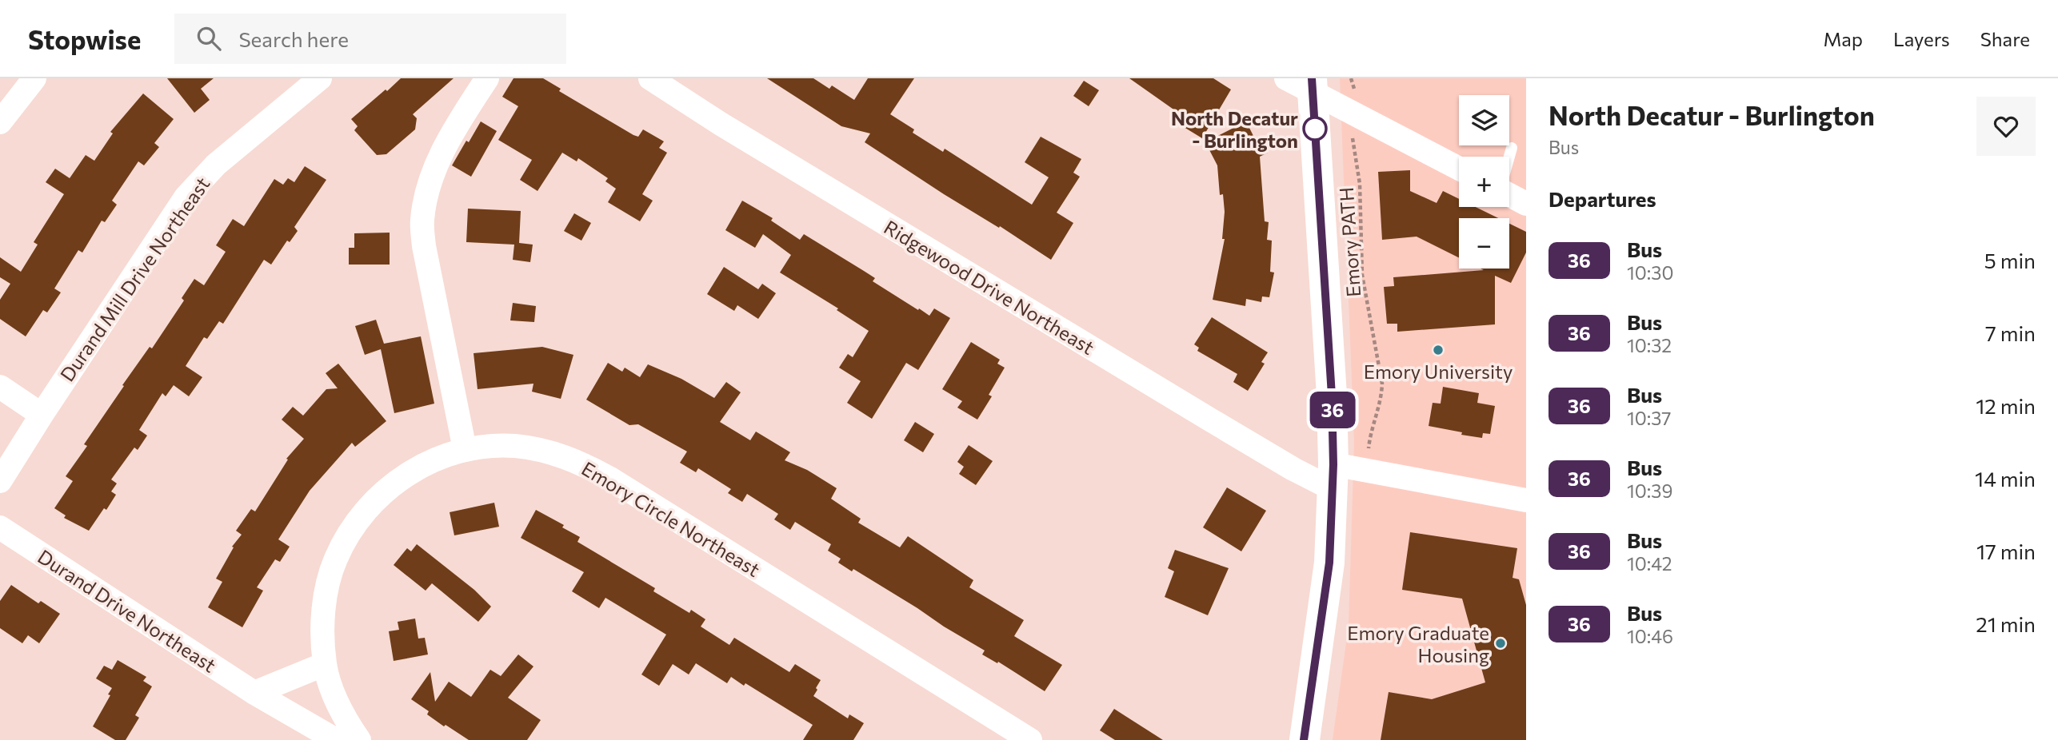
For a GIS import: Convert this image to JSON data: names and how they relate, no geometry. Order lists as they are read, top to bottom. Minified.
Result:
{"streets":{"street":["Durand Mill Drive Northeast","Ridgewood Drive Northeast","Emory Circle Northeast","Durand Drive Northeast"],"path":["Emory PATH"]},"places":["North Decatur - Burlington","Emory University","Emory Graduate Housing"],"lines":["bus line 36"],"page":{"header":"Stopwise","search":"Search here","nav":["Map","Layers","Share"],"on_map":"36","heading":[["North Decatur - Burlington","Bus"],"Departures"],"map_buttons":["+","−"],"list":[{"mark":"36","name":"Bus","note":"10:30","value":"5 min"},{"mark":"36","name":"Bus","note":"10:32","value":"7 min"},{"mark":"36","name":"Bus","note":"10:37","value":"12 min"},{"mark":"36","name":"Bus","note":"10:39","value":"14 min"},{"mark":"36","name":"Bus","note":"10:42","value":"17 min"},{"mark":"36","name":"Bus","note":"10:46","value":"21 min"}]}}
